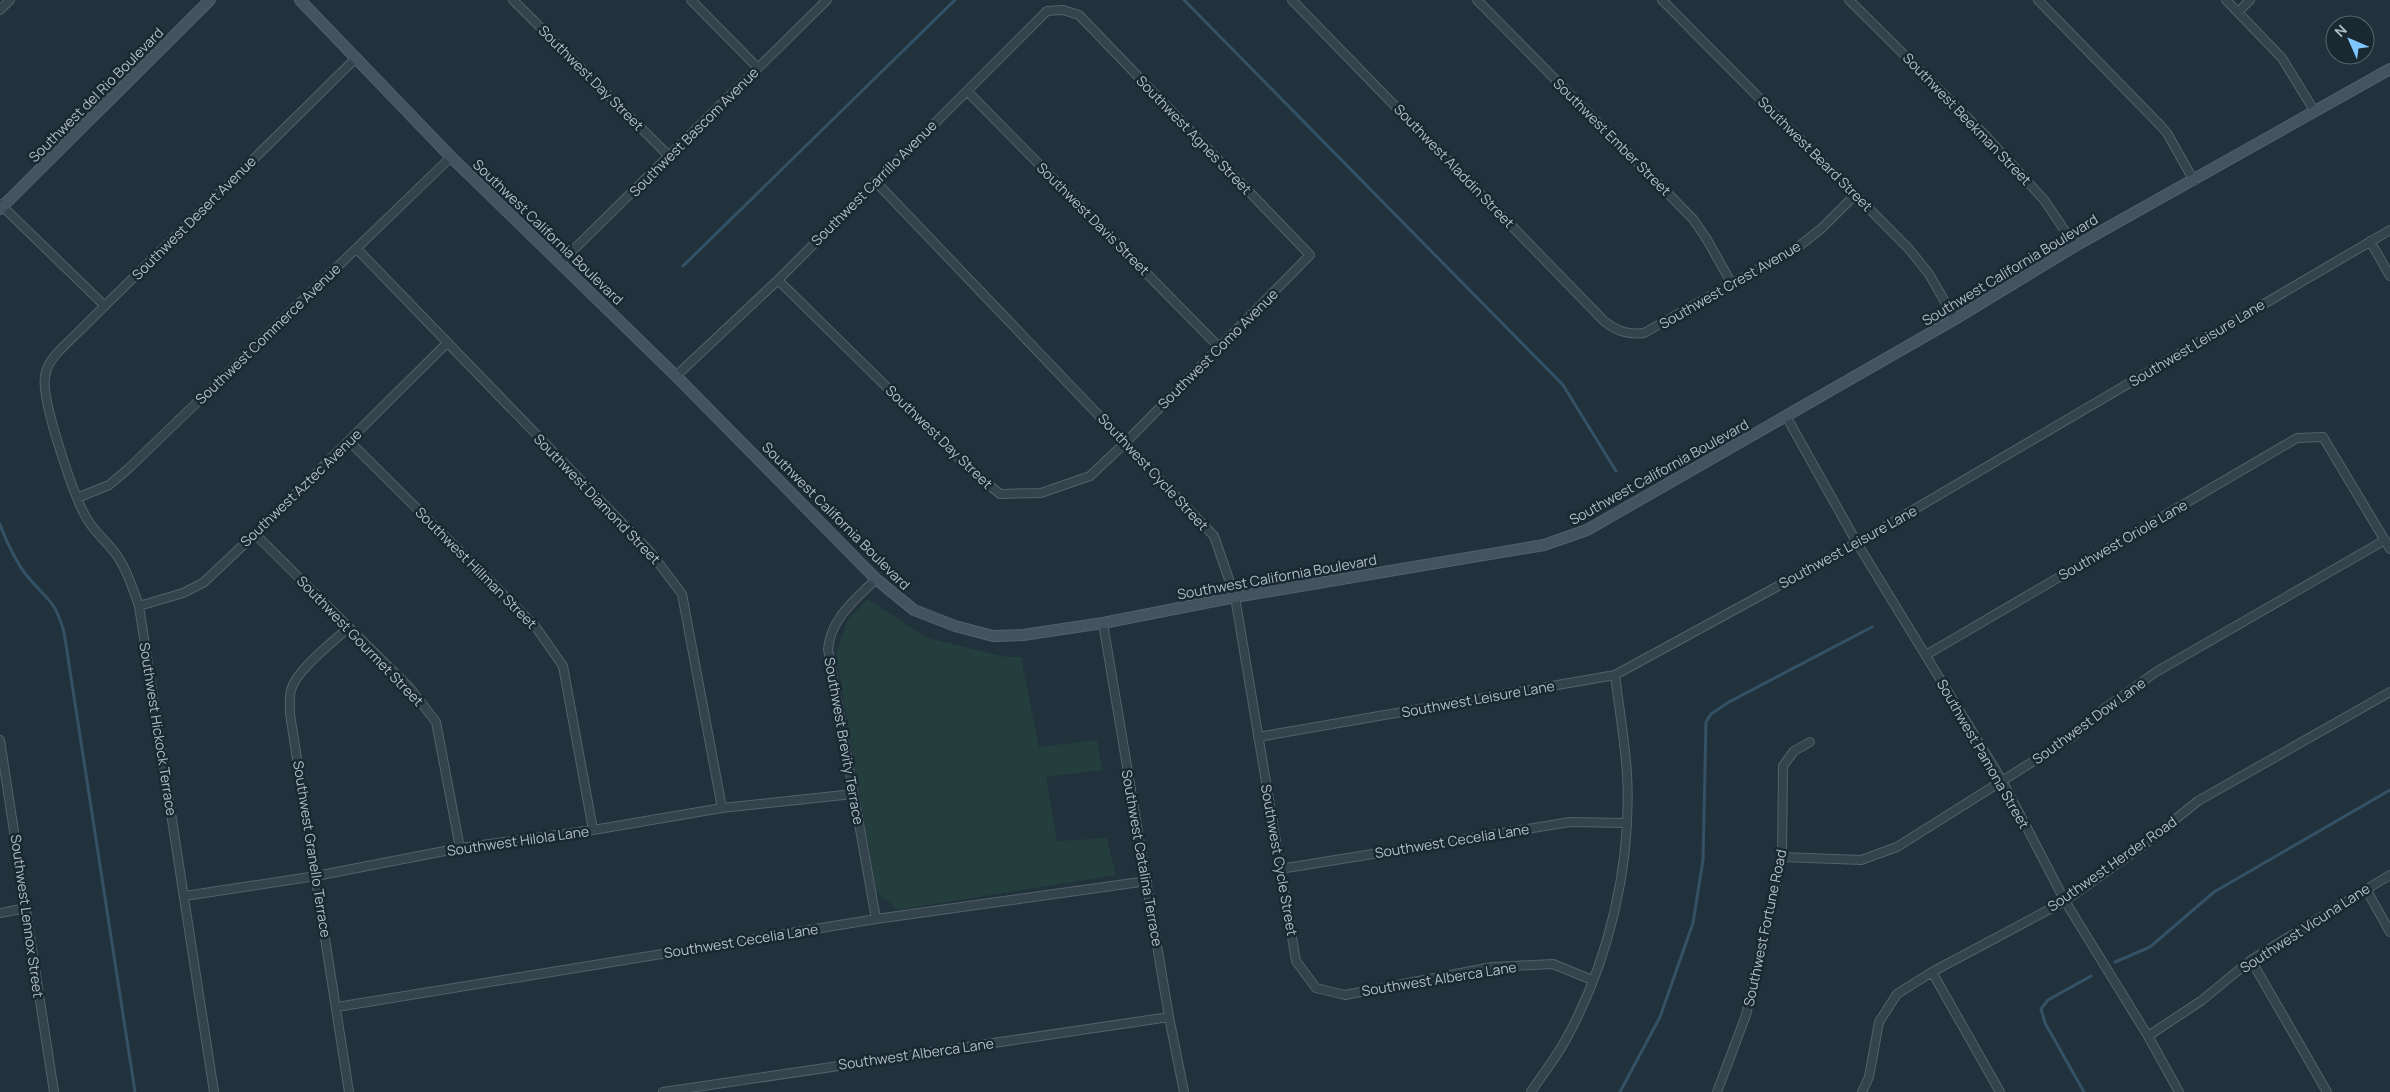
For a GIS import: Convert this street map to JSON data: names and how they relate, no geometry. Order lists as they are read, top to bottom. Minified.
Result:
{"streets":{"street":["Southwest Day Street","Southwest del Rio Boulevard","Southwest Beekman Street","Southwest Bascom Avenue","Southwest Agnes Street","Southwest Ember Street","Southwest Beard Street","Southwest Aladdin Street","Southwest Carrillo Avenue","Southwest Desert Avenue","Southwest Davis Street","Southwest California Boulevard","Southwest Crest Avenue","Southwest Commerce Avenue","Southwest Leisure Lane","Southwest Como Avenue","Southwest Cycle Street","Southwest Aztec Avenue","Southwest Diamond Street","Southwest Oriole Lane","Southwest Hillman Street","Southwest Gourmet Street","Southwest Dow Lane","Southwest Hickock Terrace","Southwest Brevity Terrace","Southwest Pamona Street","Southwest Hilola Lane","Southwest Cecelia Lane","Southwest Granello Terrace","Southwest Catalina Terrace","Southwest Herder Road","Southwest Lennox Street","Southwest Fortune Road","Southwest Vicuna Lane","Southwest Alberca Lane"]},"crossings":[["Southwest Day Street","Southwest Bascom Avenue"],["Southwest Day Street","Southwest Carrillo Avenue"],["Southwest Day Street","Southwest Como Avenue"],["Southwest Day Street","Southwest Cycle Street"],["Southwest Beekman Street","Southwest California Boulevard"],["Southwest Bascom Avenue","Southwest California Boulevard"],["Southwest Agnes Street","Southwest Carrillo Avenue"],["Southwest Agnes Street","Southwest Como Avenue"],["Southwest Ember Street","Southwest Crest Avenue"],["Southwest Beard Street","Southwest California Boulevard"],["Southwest Beard Street","Southwest Crest Avenue"],["Southwest Aladdin Street","Southwest Crest Avenue"],["Southwest Carrillo Avenue","Southwest Davis Street"],["Southwest Carrillo Avenue","Southwest California Boulevard"],["Southwest Carrillo Avenue","Southwest Cycle Street"],["Southwest Desert Avenue","Southwest California Boulevard"],["Southwest Desert Avenue","Southwest Hickock Terrace"],["Southwest Davis Street","Southwest Como Avenue"],["Southwest California Boulevard","Southwest Commerce Avenue"],["Southwest California Boulevard","Southwest Cycle Street"],["Southwest California Boulevard","Southwest Brevity Terrace"],["Southwest California Boulevard","Southwest Pamona Street"],["Southwest California Boulevard","Southwest Catalina Terrace"],["Southwest Commerce Avenue","Southwest Diamond Street"],["Southwest Commerce Avenue","Southwest Hickock Terrace"],["Southwest Leisure Lane","Southwest Cycle Street"],["Southwest Leisure Lane","Southwest Pamona Street"],["Southwest Como Avenue","Southwest Cycle Street"],["Southwest Cycle Street","Southwest Cecelia Lane"],["Southwest Cycle Street","Southwest Alberca Lane"],["Southwest Aztec Avenue","Southwest Diamond Street"],["Southwest Aztec Avenue","Southwest Hillman Street"],["Southwest Aztec Avenue","Southwest Gourmet Street"],["Southwest Aztec Avenue","Southwest Hickock Terrace"],["Southwest Diamond Street","Southwest Hilola Lane"],["Southwest Oriole Lane","Southwest Dow Lane"],["Southwest Oriole Lane","Southwest Pamona Street"],["Southwest Hillman Street","Southwest Hilola Lane"],["Southwest Gourmet Street","Southwest Hilola Lane"],["Southwest Gourmet Street","Southwest Granello Terrace"],["Southwest Dow Lane","Southwest Pamona Street"],["Southwest Dow Lane","Southwest Fortune Road"],["Southwest Hickock Terrace","Southwest Hilola Lane"],["Southwest Brevity Terrace","Southwest Hilola Lane"],["Southwest Brevity Terrace","Southwest Cecelia Lane"],["Southwest Pamona Street","Southwest Herder Road"],["Southwest Pamona Street","Southwest Vicuna Lane"],["Southwest Hilola Lane","Southwest Granello Terrace"],["Southwest Cecelia Lane","Southwest Granello Terrace"],["Southwest Cecelia Lane","Southwest Catalina Terrace"],["Southwest Catalina Terrace","Southwest Alberca Lane"]],"north":"top left"}
